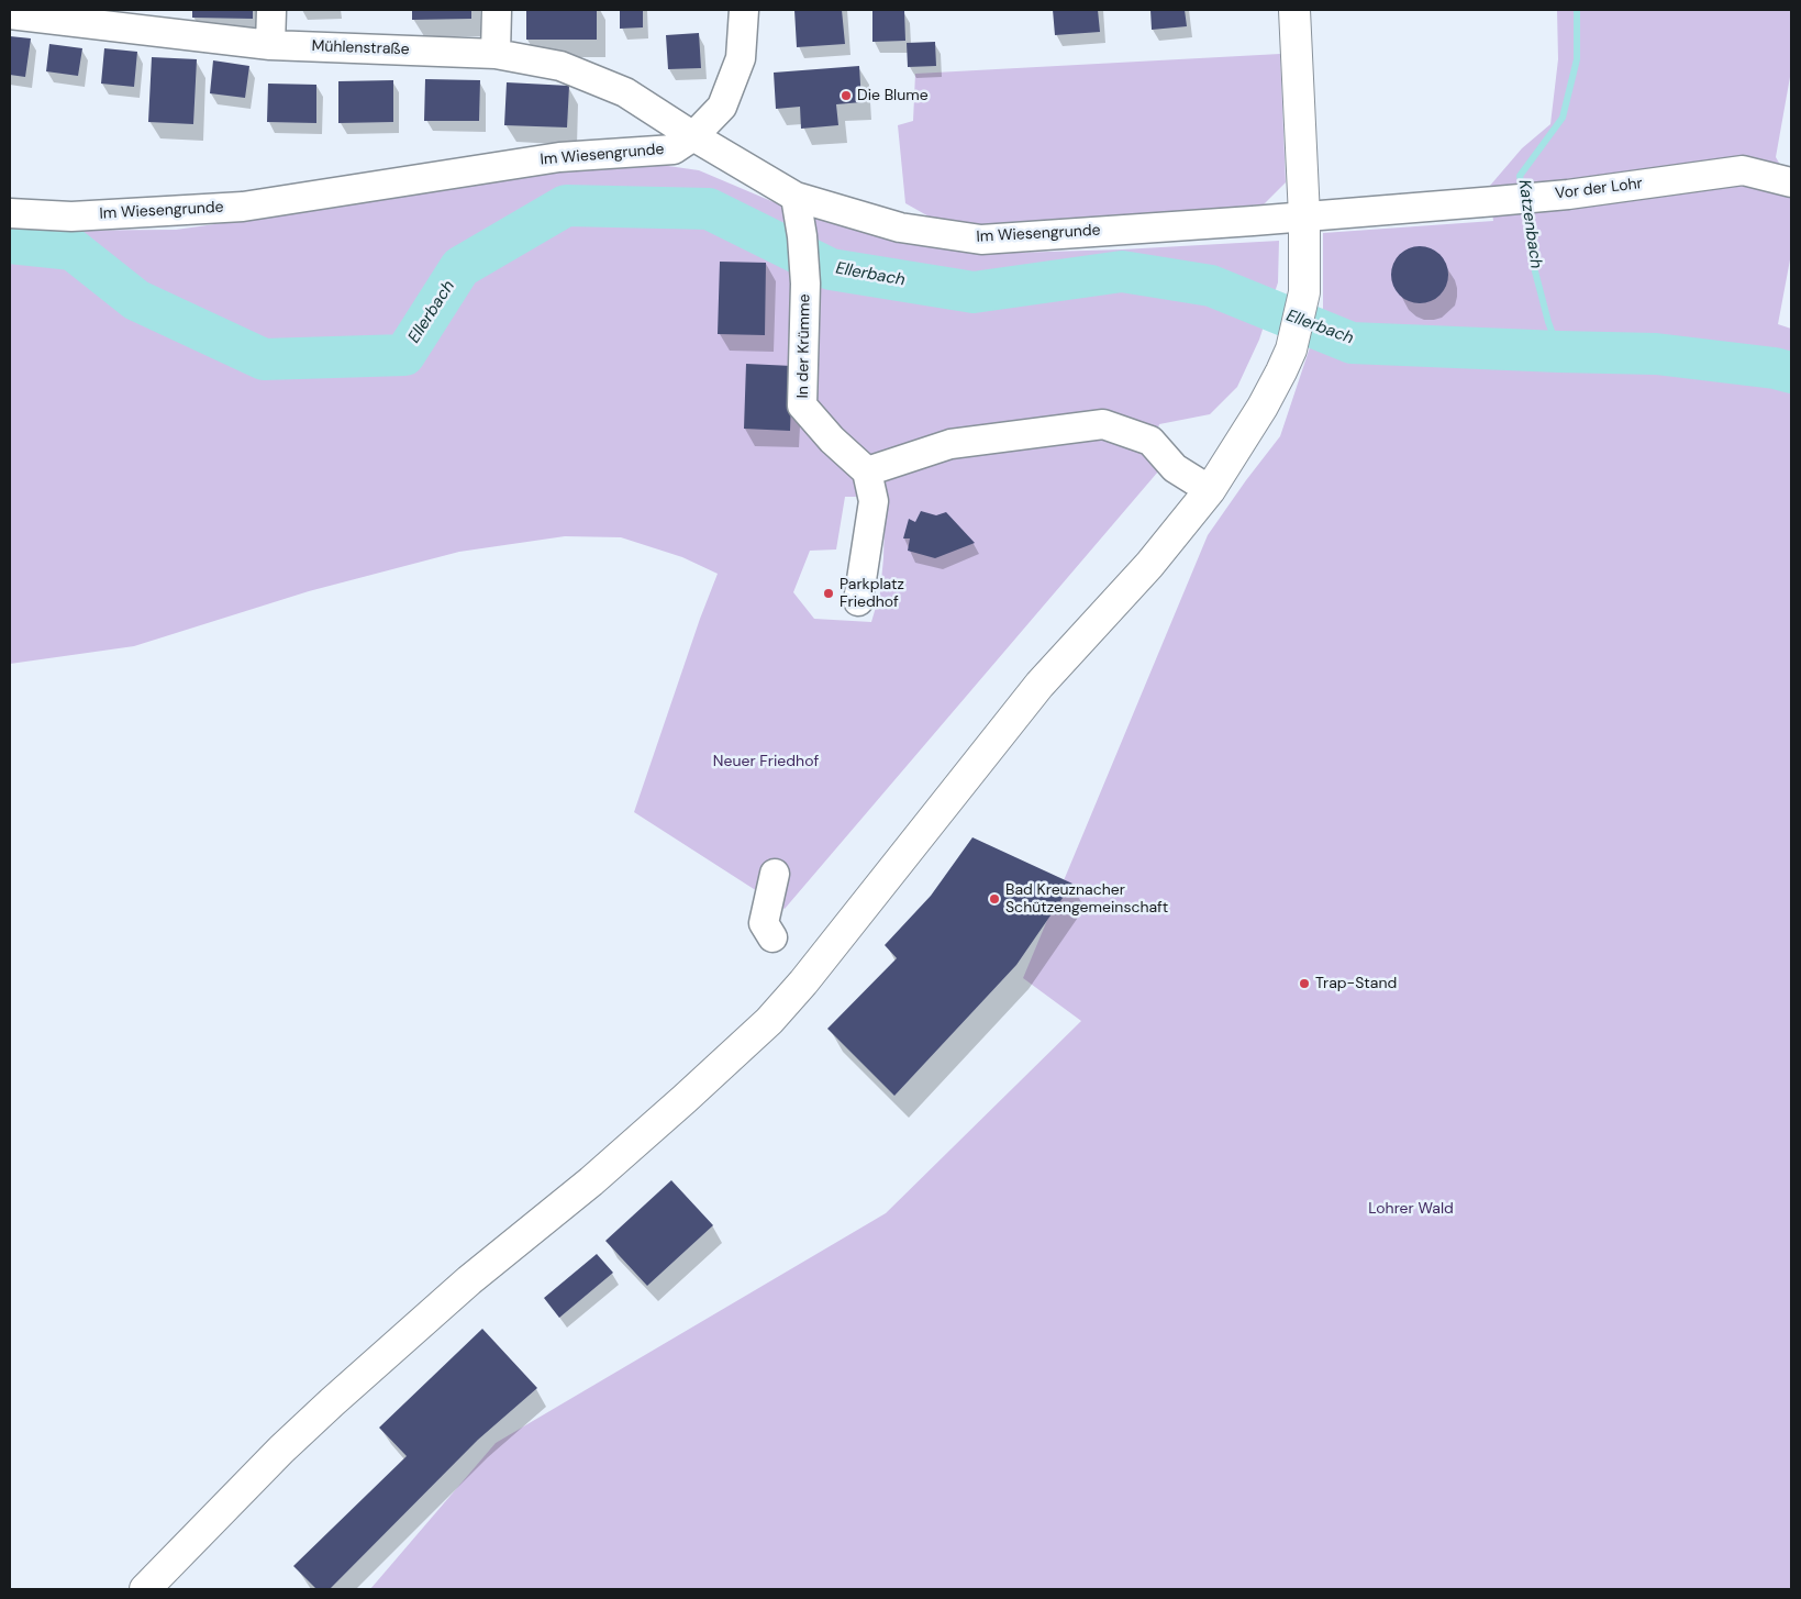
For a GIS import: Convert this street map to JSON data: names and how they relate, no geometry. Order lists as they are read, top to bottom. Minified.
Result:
{"streets":{"street":["Mühlenstraße","Im Wiesengrunde","Vor der Lohr","In der Krümme"]},"crossings":[["Mühlenstraße","Im Wiesengrunde"],["Im Wiesengrunde","Vor der Lohr"],["Im Wiesengrunde","In der Krümme"]],"water":["Katzenbach","Ellerbach"],"parks":["Neuer Friedhof","Lohrer Wald"],"places":["Die Blume","Parkplatz Friedhof","Bad Kreuznacher Schützengemeinschaft","Trap-Stand"]}
